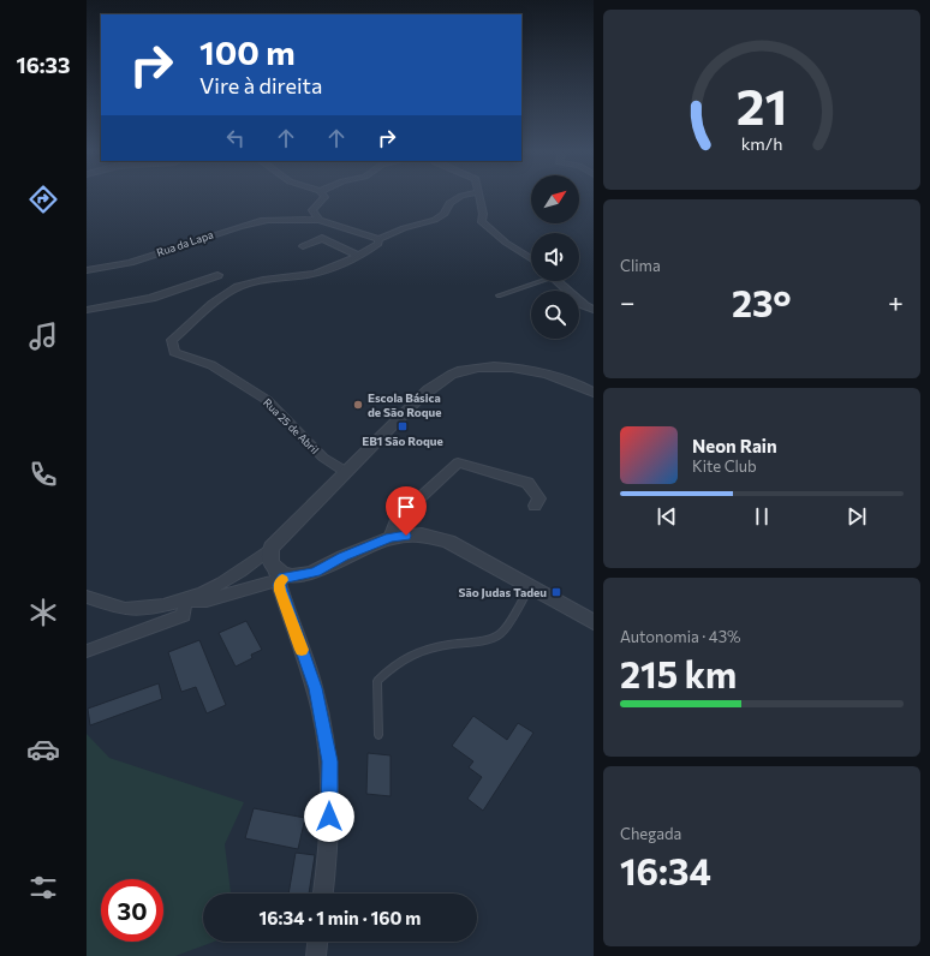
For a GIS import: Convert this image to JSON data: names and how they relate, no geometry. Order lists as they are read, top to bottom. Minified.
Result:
{"streets":{"street":["Rua da Lapa","Rua 25 de Abril"]},"places":{"other":["Escola Básica de São Roque"],"transit":["EB1 São Roque","São Judas Tadeu"]},"north":"top right","page":{"tabs":"16:33","turn":["100 m","Vire à direita"],"tile":["Clima",["Autonomia · 43%","215 km"],["Chegada","16:34"]],"heat":["−","23°","+"],"song":["Neon Rain","Kite Club"],"limit":"30","trip":"16:34 · 1 min · 160 m","gauge":["21","km/h"]}}
